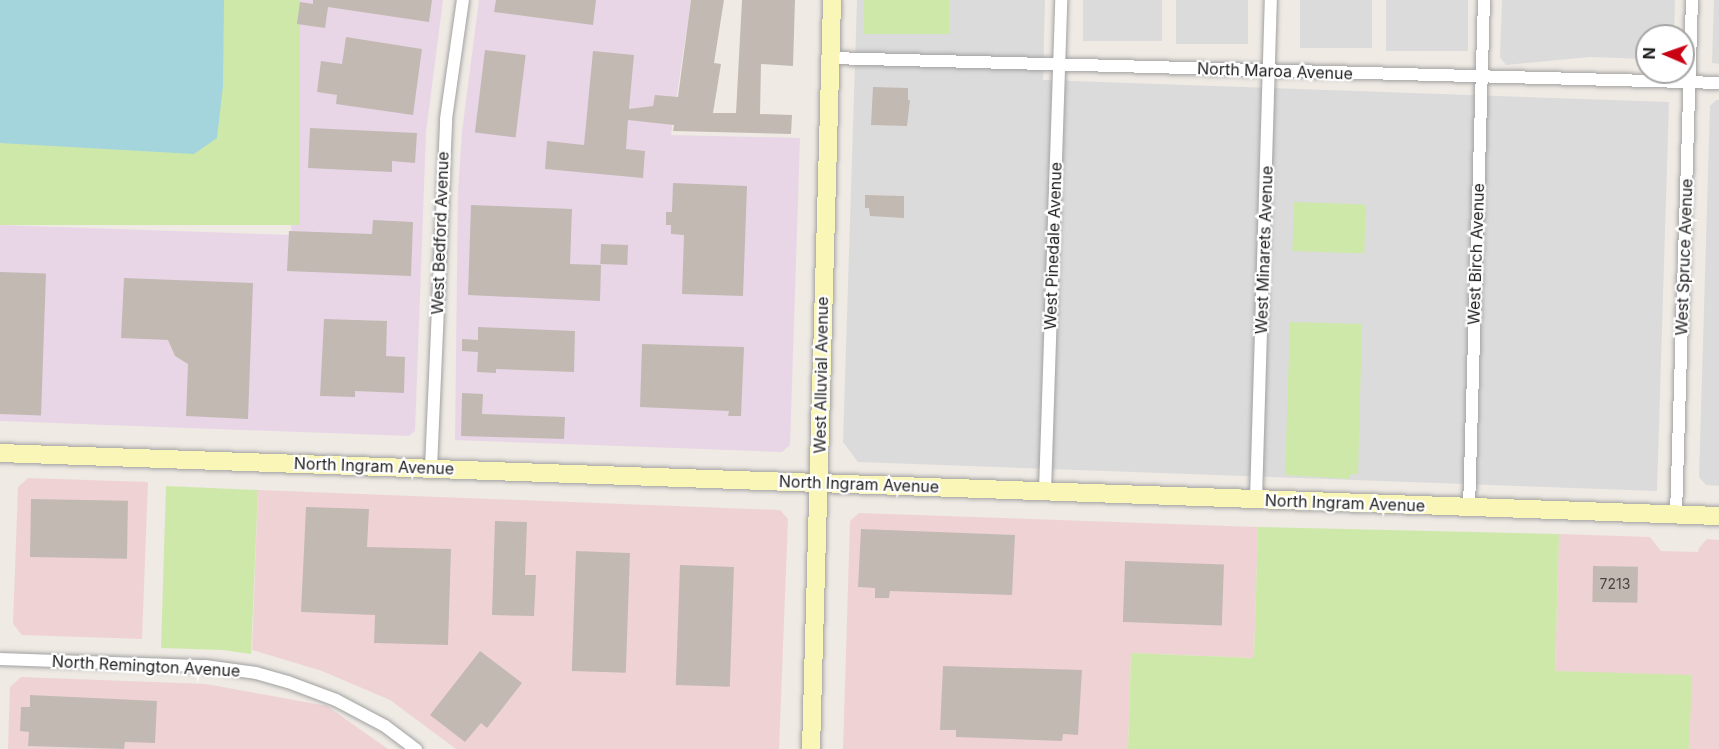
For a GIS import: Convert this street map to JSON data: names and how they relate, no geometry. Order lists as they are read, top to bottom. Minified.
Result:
{"streets":{"street":["North Maroa Avenue","West Bedford Avenue","West Pinedale Avenue","West Minarets Avenue","West Birch Avenue","West Spruce Avenue","West Alluvial Avenue","North Ingram Avenue","North Remington Avenue"]},"crossings":[["North Maroa Avenue","West Pinedale Avenue"],["North Maroa Avenue","West Minarets Avenue"],["North Maroa Avenue","West Birch Avenue"],["North Maroa Avenue","West Alluvial Avenue"],["West Bedford Avenue","North Ingram Avenue"],["West Pinedale Avenue","North Ingram Avenue"],["West Minarets Avenue","North Ingram Avenue"],["West Birch Avenue","North Ingram Avenue"],["West Spruce Avenue","North Ingram Avenue"],["West Alluvial Avenue","North Ingram Avenue"]],"house_numbers":["7213"],"north":"left"}
